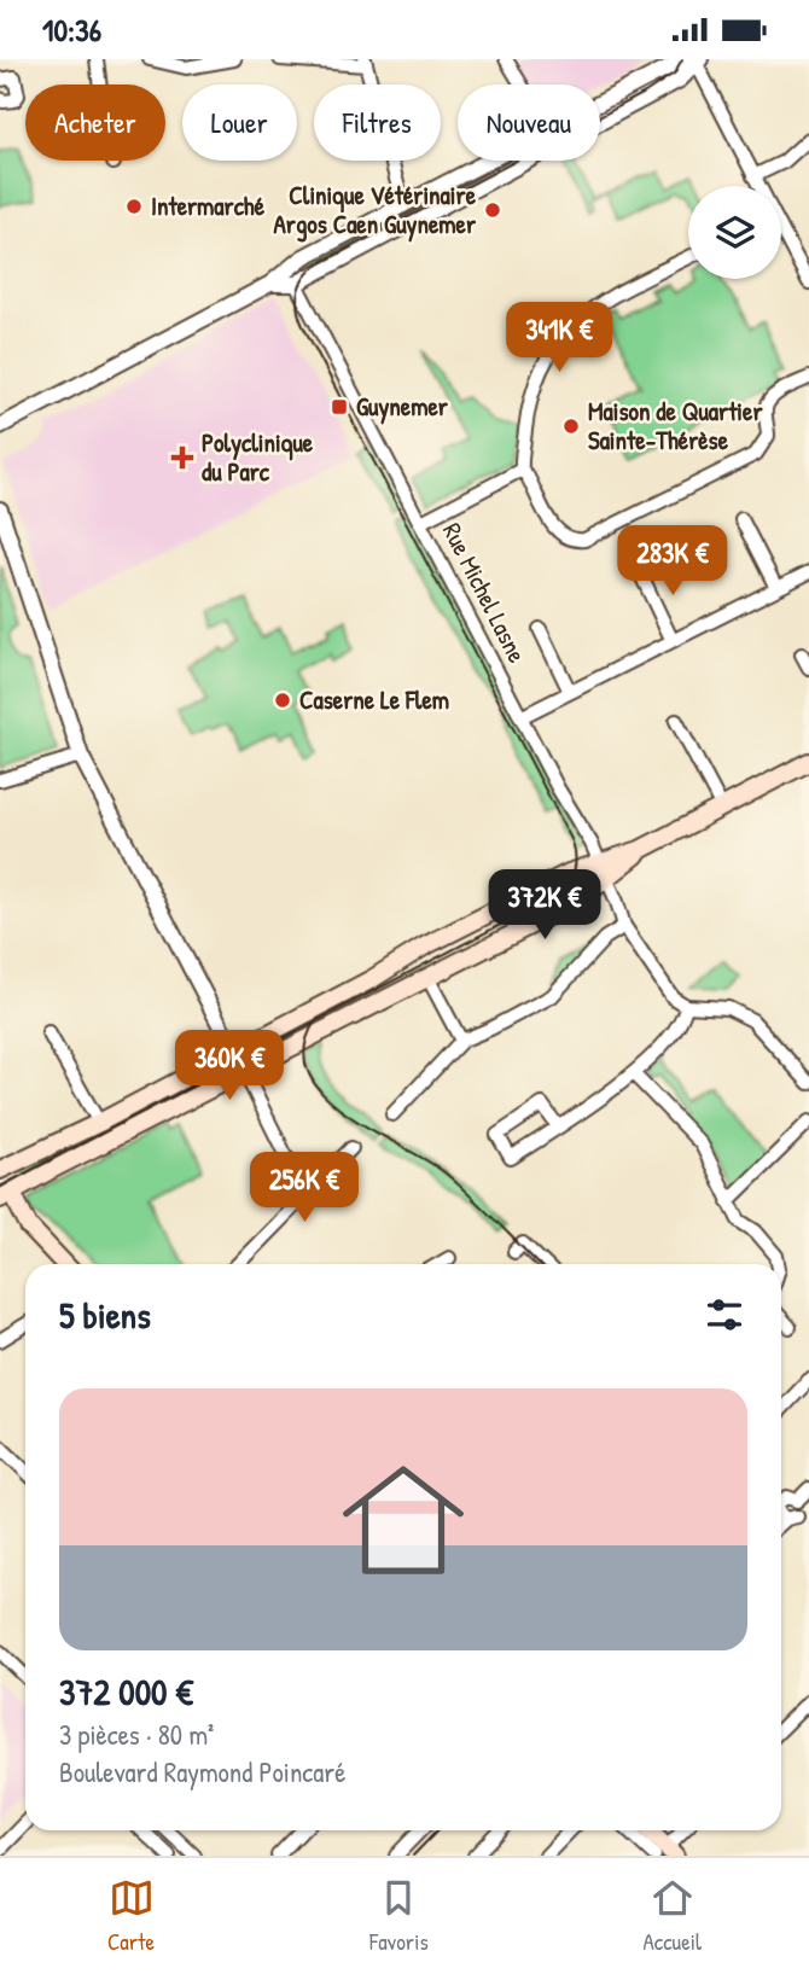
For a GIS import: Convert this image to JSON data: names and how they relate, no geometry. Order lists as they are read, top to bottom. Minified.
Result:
{"streets":{"street":["Rue Michel Lasne"]},"places":{"other":["Intermarché","Clinique Vétérinaire Argos Caen Guynemer","Maison de Quartier Sainte-Thérèse","Caserne Le Flem"],"transit":["Guynemer"],"health":["Polyclinique du Parc"]},"page":{"status":"10:36","chip":["Acheter","Louer","Filtres","Nouveau"],"price":["341K €","283K €","372K €","360K €","256K €"],"heading":"5 biens","list":[{"name":"372 000 €","note":"3 pièces · 80 m² · Boulevard Raymond Poincaré"}],"tabs":["Carte","Favoris","Accueil"]}}
